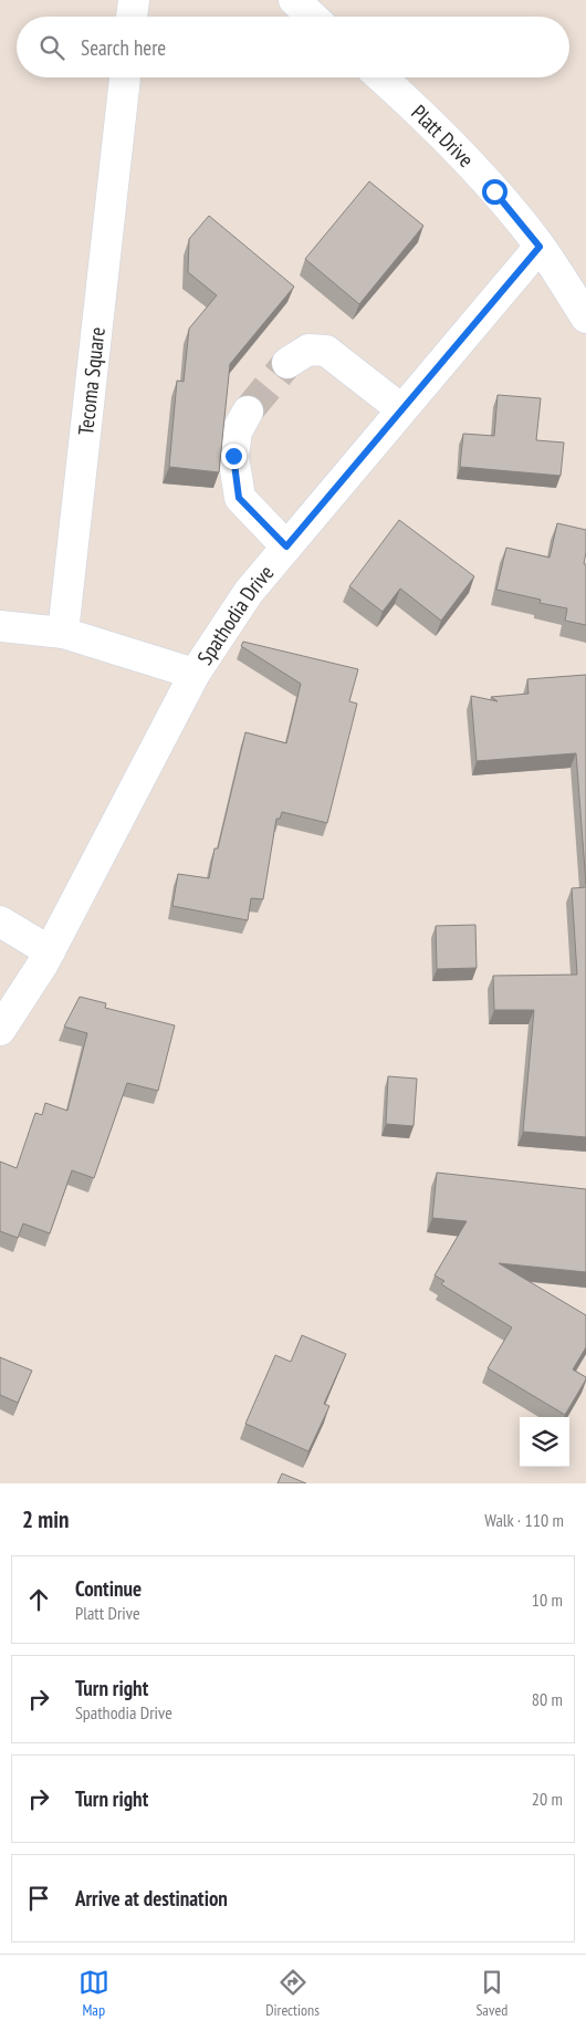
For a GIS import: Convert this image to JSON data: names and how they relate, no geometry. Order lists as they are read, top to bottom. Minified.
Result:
{"streets":{"street":["Platt Drive","Tecoma Square","Spathodia Drive"]},"crossings":[["Platt Drive","Spathodia Drive"]],"page":{"search":"Search here","heading":["2 min","Walk · 110 m"],"list":[["Continue","Platt Drive","10 m"],["Turn right","Spathodia Drive","80 m"],["Turn right","20 m"],"Arrive at destination"],"nav":["Map","Directions","Saved"]}}
